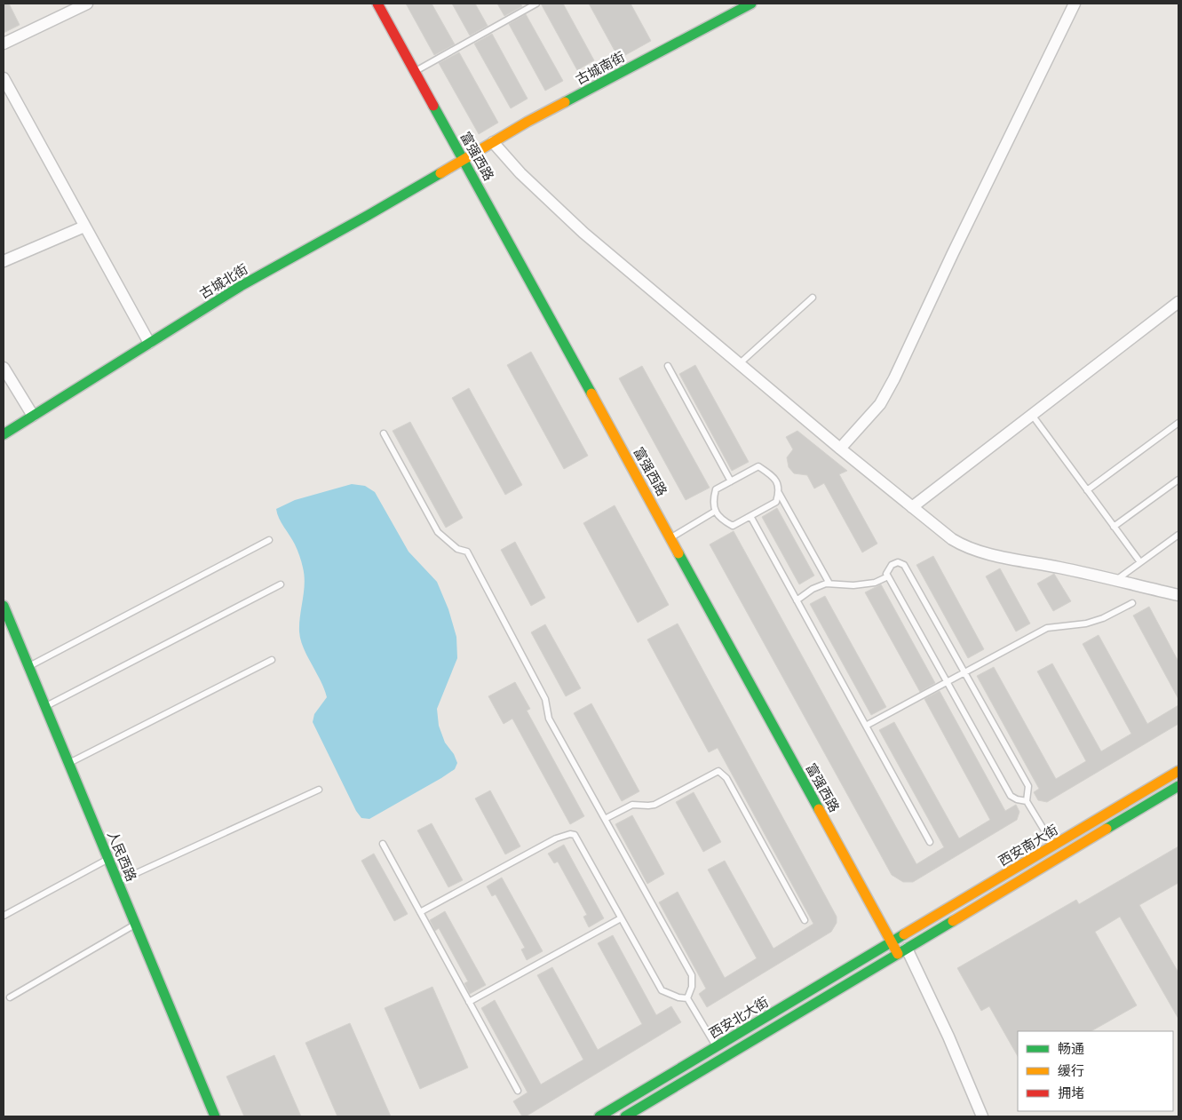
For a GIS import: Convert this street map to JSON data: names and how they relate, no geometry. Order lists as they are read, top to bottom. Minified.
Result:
{"streets":{"street":["古城南街","富强西路","古城北街","西安南大街","人民西路","西安北大街"]},"crossings":[["古城南街","富强西路"],["古城南街","古城北街"],["富强西路","古城北街"],["富强西路","西安南大街"],["富强西路","西安北大街"],["西安南大街","西安北大街"]],"legend":["畅通","缓行","拥堵"]}
